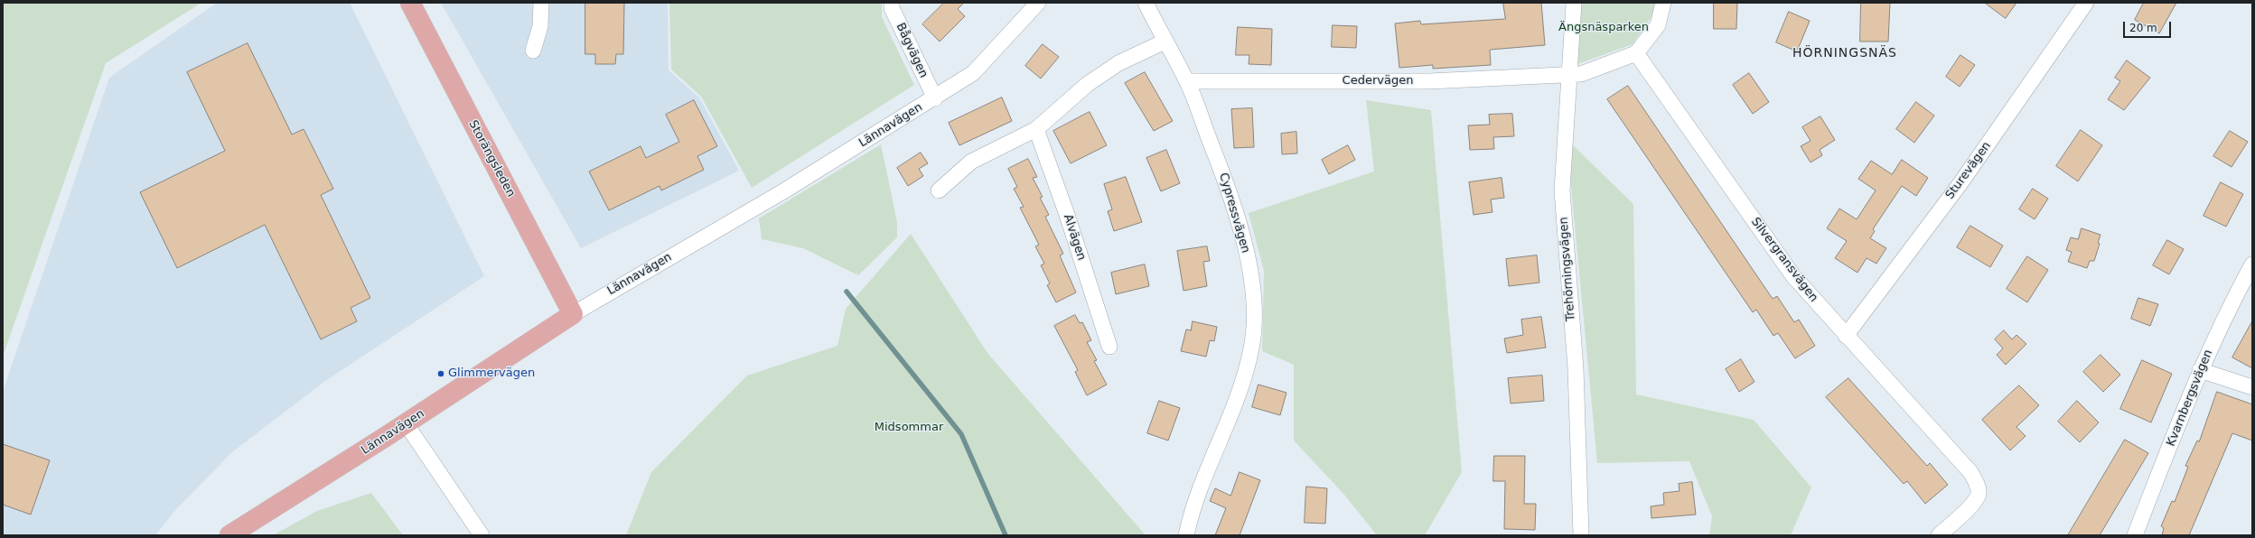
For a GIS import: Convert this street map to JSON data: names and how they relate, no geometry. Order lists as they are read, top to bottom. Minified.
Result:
{"streets":{"main road":["Lännavägen","Storängsleden"],"street":["Bågvägen","Cedervägen","Sturevägen","Cypressvägen","Alvägen","Silvergransvägen","Trehörningsvägen","Kvarnbergsvägen"]},"crossings":[["Bågvägen","Lännavägen"],["Cedervägen","Cypressvägen"],["Cedervägen","Trehörningsvägen"],["Lännavägen","Storängsleden"],["Sturevägen","Silvergransvägen"]],"districts":["HÖRNINGSNÄS"],"parks":["Ängsnäsparken","Midsommar"],"places":["Glimmervägen"],"scale_bar":"20 m"}
